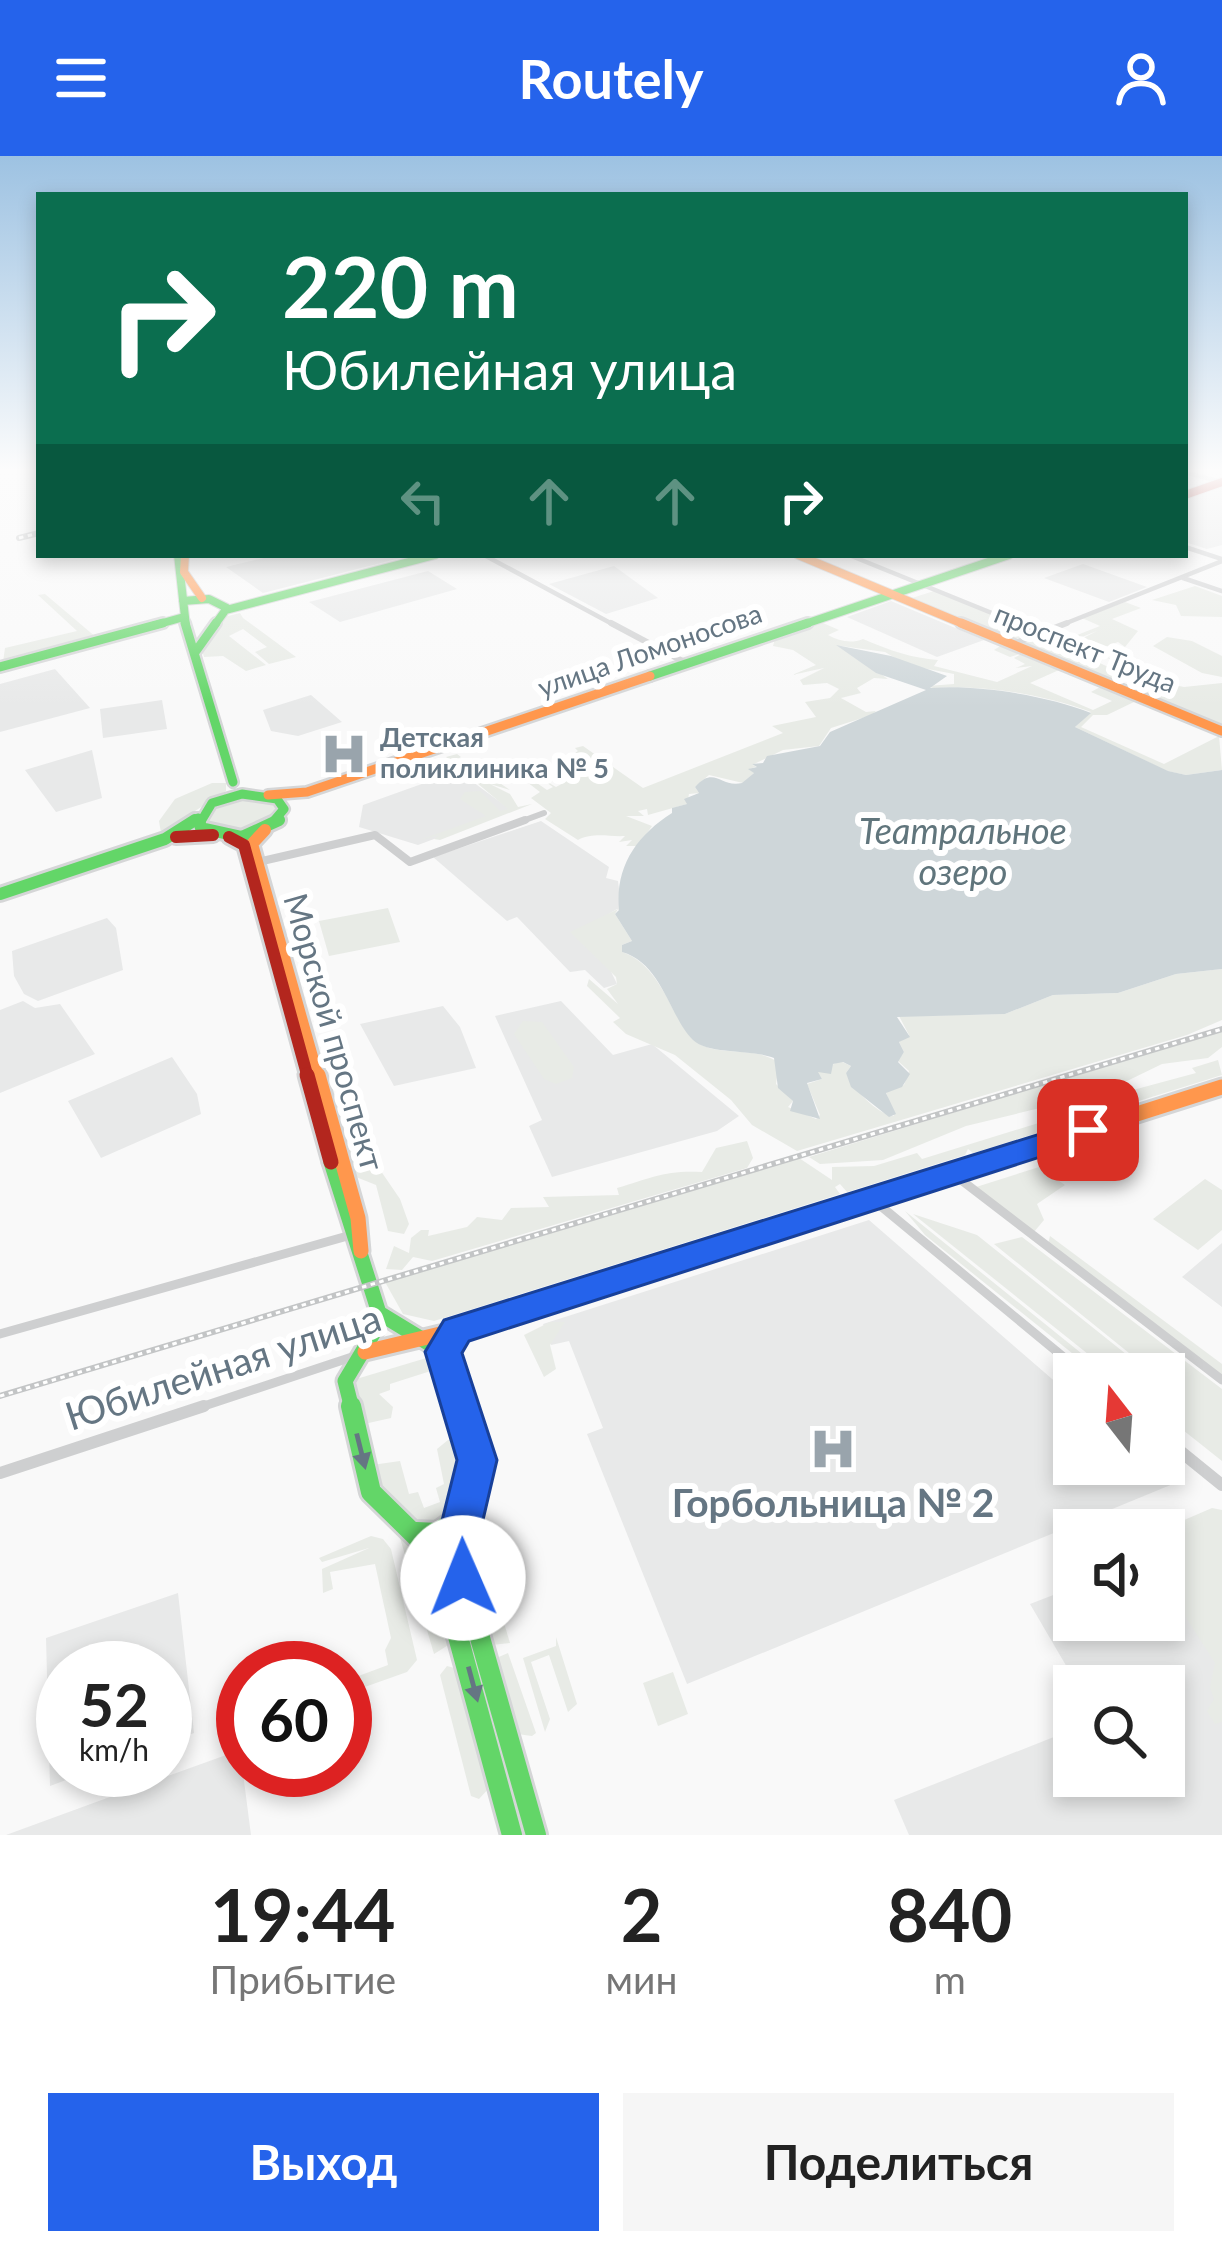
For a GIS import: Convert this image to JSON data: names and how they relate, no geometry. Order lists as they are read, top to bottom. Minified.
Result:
{"streets":{"main road":["проспект Труда","улица Ломоносова","Морской проспект","Юбилейная улица"]},"crossings":[["проспект Труда","улица Ломоносова"]],"water":["Театральное озеро"],"places":{"hospital":["Детская поликлиника № 5","Горбольница № 2"]},"north":"top","page":{"header":"Routely","turn":["220 m","Юбилейная улица"],"speed":"52 km/h","limit":"60","eta":["19:44","Прибытие","2","мин","840","m"],"buttons":["Выход","Поделиться"]}}
